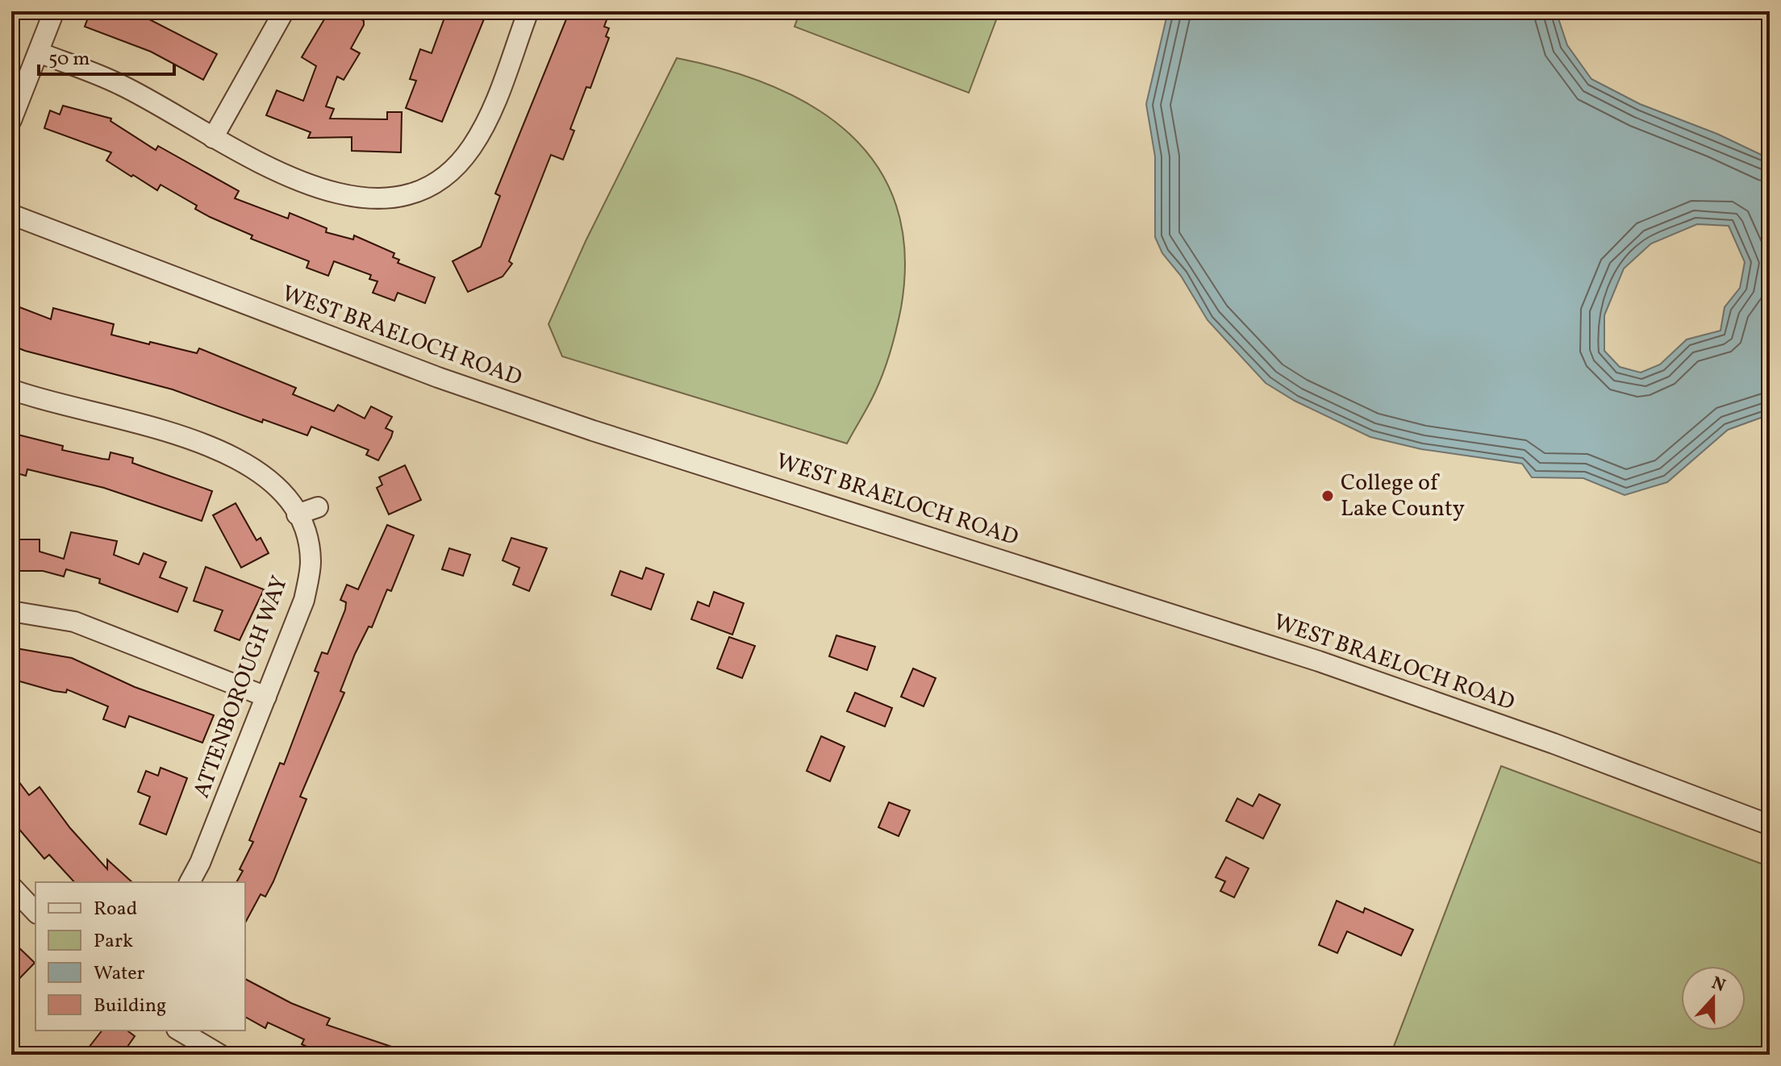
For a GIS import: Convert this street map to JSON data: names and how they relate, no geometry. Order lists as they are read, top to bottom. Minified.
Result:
{"streets":{"street":["WEST BRAELOCH ROAD","ATTENBOROUGH WAY"]},"places":["College of Lake County"],"legend":["Road","Park","Water","Building"],"scale_bar":"50 m","north":"top"}
